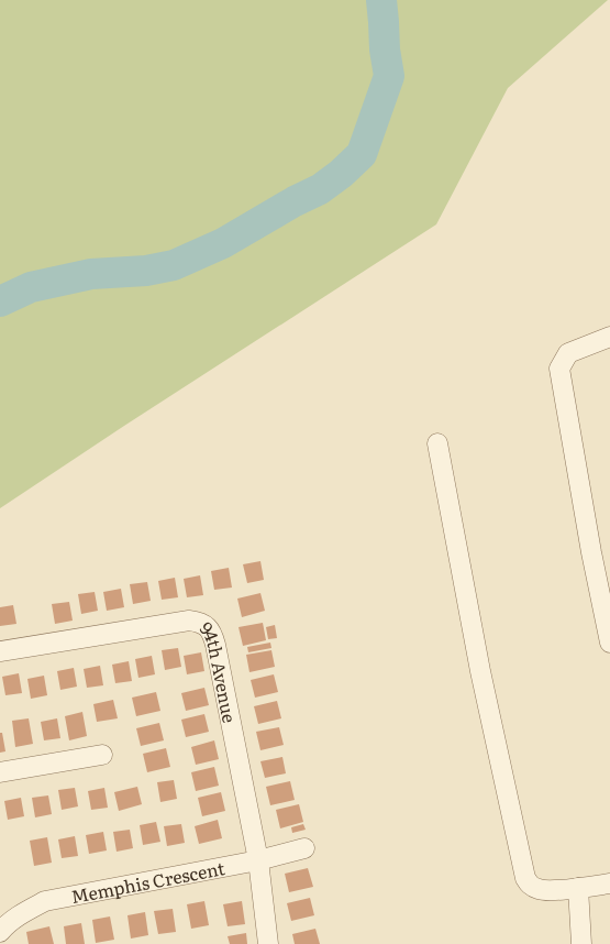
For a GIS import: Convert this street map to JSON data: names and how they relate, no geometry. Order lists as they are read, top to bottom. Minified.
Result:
{"streets":{"street":["94th Avenue","Memphis Crescent"]},"crossings":[["94th Avenue","Memphis Crescent"]]}
